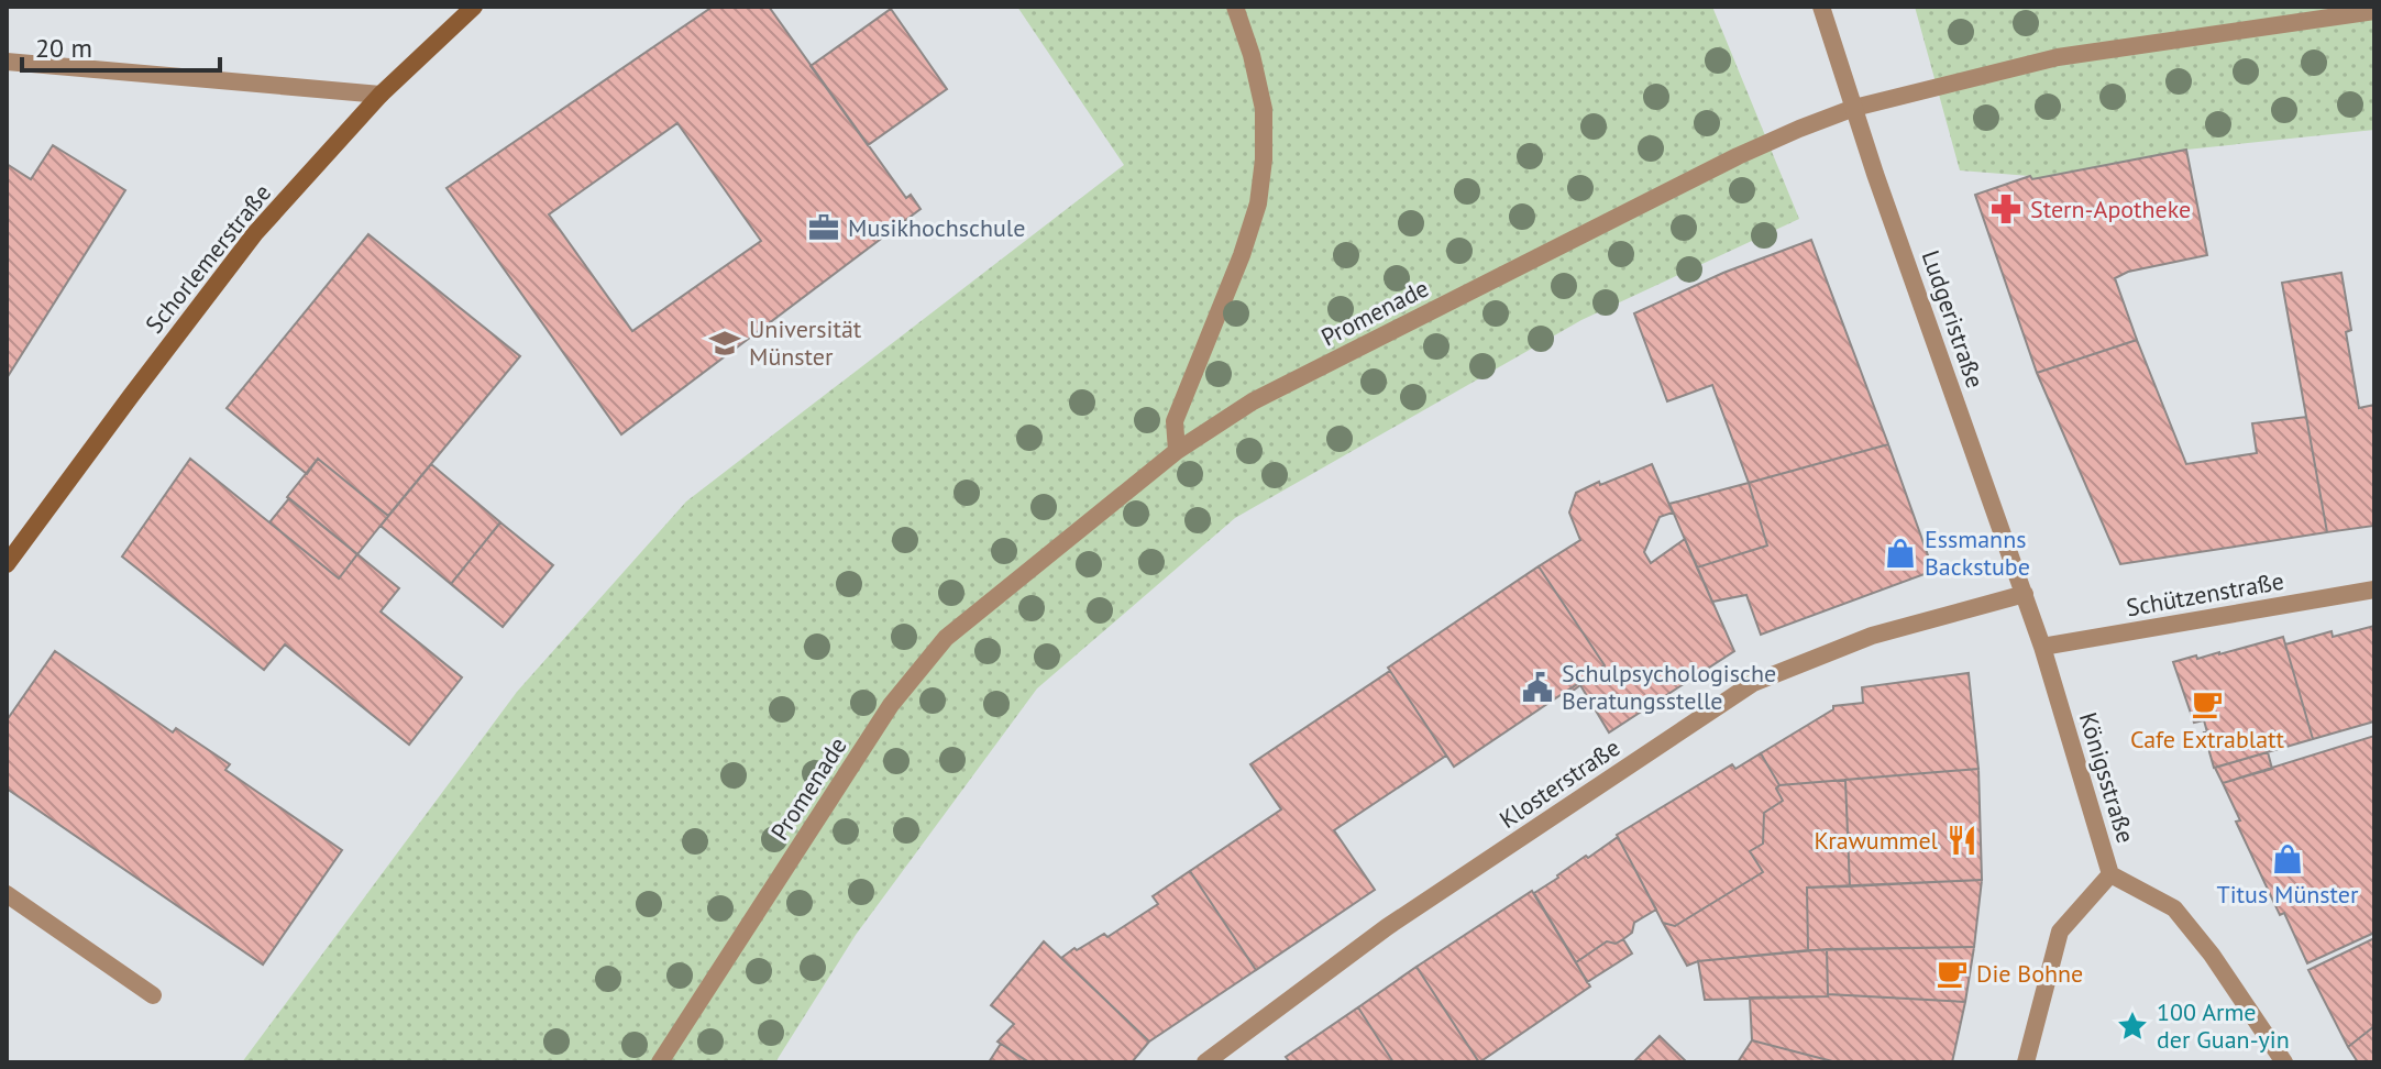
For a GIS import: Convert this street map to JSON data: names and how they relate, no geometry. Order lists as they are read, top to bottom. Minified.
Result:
{"streets":{"main road":["Schorlemerstraße"],"street":["Promenade","Ludgeristraße","Schützenstraße","Königsstraße","Klosterstraße"]},"crossings":[["Promenade","Ludgeristraße"],["Ludgeristraße","Schützenstraße"],["Ludgeristraße","Königsstraße"],["Ludgeristraße","Klosterstraße"],["Schützenstraße","Königsstraße"]],"places":{"pharmacy":["Stern-Apotheke"],"office":["Musikhochschule"],"school or university":["Universität Münster"],"shop":["Essmanns Backstube","Titus Münster"],"public building":["Schulpsychologische Beratungsstelle"],"cafe":["Cafe Extrablatt","Die Bohne"],"restaurant":["Krawummel"],"place":["100 Arme der Guan-yin"]},"scale_bar":"20 m"}
